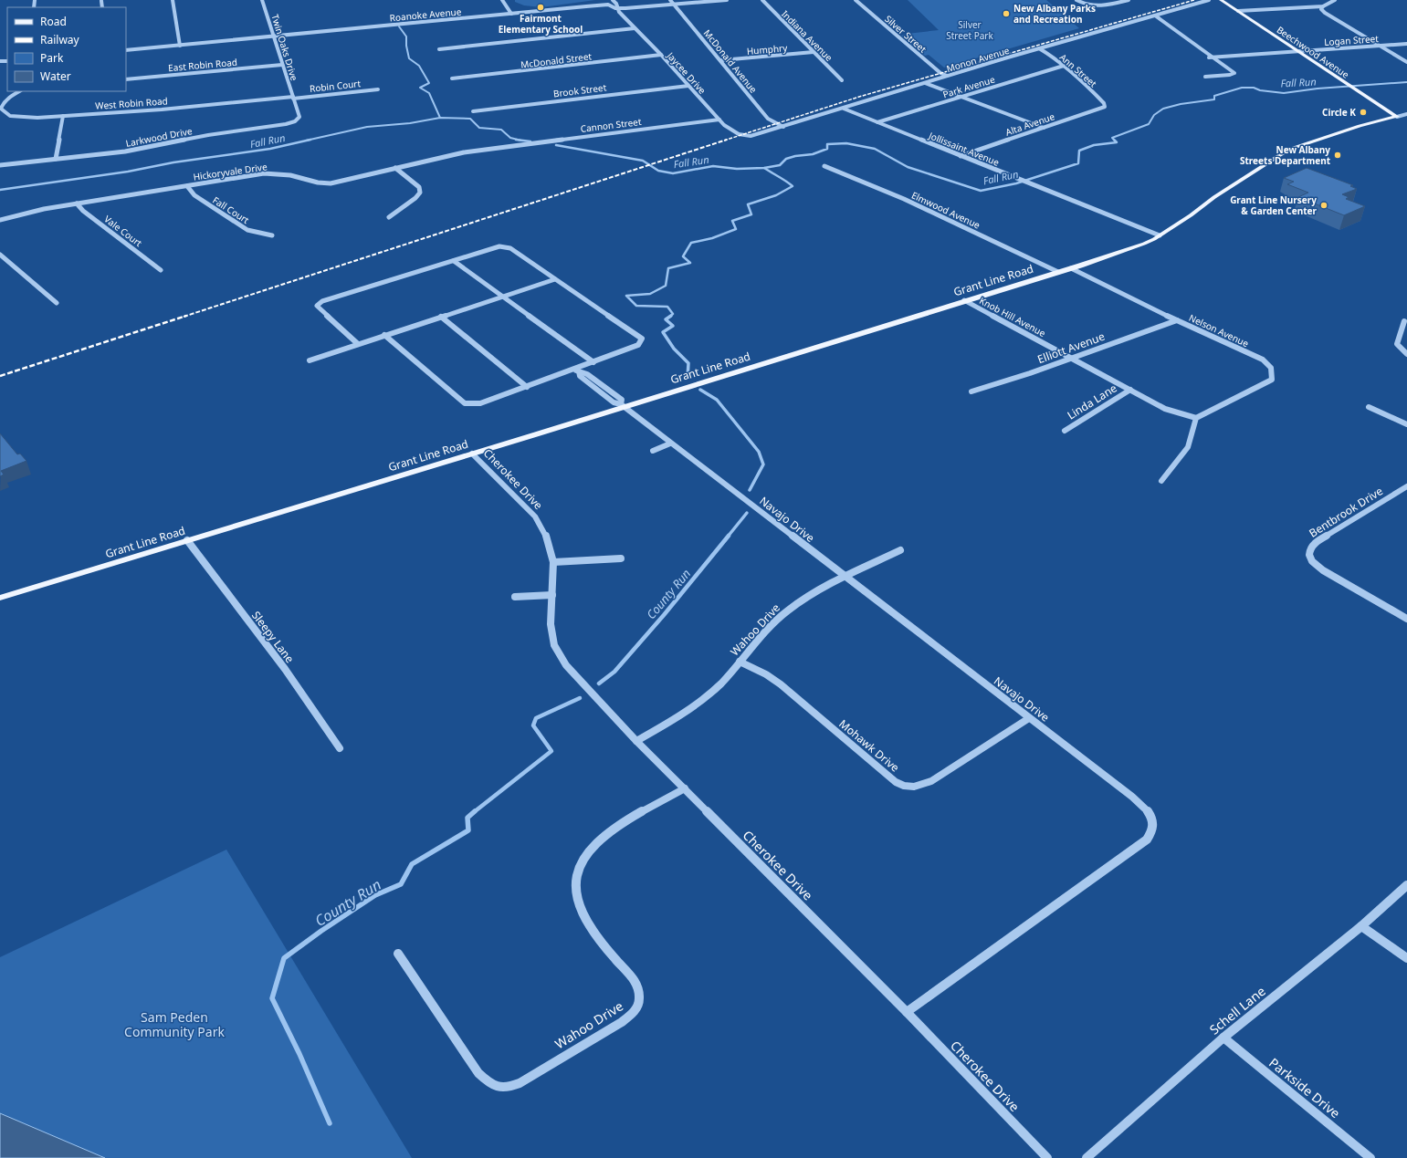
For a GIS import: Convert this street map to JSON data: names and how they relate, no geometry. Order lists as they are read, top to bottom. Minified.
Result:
{"streets":{"main road":["Beechwood Avenue","Grant Line Road"],"street":["Roanoke Avenue","Silver Street","Indiana Avenue","Logan Street","Twin Oaks Drive","Humphry","Monon Avenue","McDonald Street","McDonald Avenue","East Robin Road","Ann Street","Jaycee Drive","Robin Court","Park Avenue","Brook Street","West Robin Road","Alta Avenue","Cannon Street","Larkwood Drive","Jollissaint Avenue","Hickoryvale Drive","Fall Court","Elmwood Avenue","Vale Court","Knob Hill Avenue","Nelson Avenue","Elliott Avenue","Linda Lane","Cherokee Drive","Bentbrook Drive","Navajo Drive","Wahoo Drive","Sleepy Lane","Mohawk Drive","Schell Lane","Parkside Drive"]},"crossings":[["Roanoke Avenue","Twin Oaks Drive"],["Roanoke Avenue","McDonald Avenue"],["Roanoke Avenue","Jaycee Drive"],["Silver Street","Monon Avenue"],["Indiana Avenue","Humphry"],["Logan Street","Beechwood Avenue"],["Twin Oaks Drive","East Robin Road"],["Twin Oaks Drive","Robin Court"],["Twin Oaks Drive","West Robin Road"],["Twin Oaks Drive","Larkwood Drive"],["Humphry","McDonald Avenue"],["Beechwood Avenue","Grant Line Road"],["Monon Avenue","McDonald Avenue"],["Monon Avenue","Ann Street"],["Monon Avenue","Jaycee Drive"],["Monon Avenue","Jollissaint Avenue"],["McDonald Street","Jaycee Drive"],["Ann Street","Park Avenue"],["Ann Street","Alta Avenue"],["Jaycee Drive","Brook Street"],["Jaycee Drive","Cannon Street"],["Robin Court","West Robin Road"],["Robin Court","Larkwood Drive"],["Park Avenue","Jollissaint Avenue"],["West Robin Road","Larkwood Drive"],["Alta Avenue","Jollissaint Avenue"],["Cannon Street","Hickoryvale Drive"],["Jollissaint Avenue","Grant Line Road"],["Hickoryvale Drive","Fall Court"],["Hickoryvale Drive","Vale Court"],["Elmwood Avenue","Grant Line Road"],["Grant Line Road","Knob Hill Avenue"],["Grant Line Road","Nelson Avenue"],["Grant Line Road","Cherokee Drive"],["Grant Line Road","Navajo Drive"],["Grant Line Road","Sleepy Lane"],["Knob Hill Avenue","Elliott Avenue"],["Knob Hill Avenue","Linda Lane"],["Nelson Avenue","Elliott Avenue"],["Cherokee Drive","Navajo Drive"],["Cherokee Drive","Wahoo Drive"],["Navajo Drive","Wahoo Drive"],["Navajo Drive","Mohawk Drive"],["Wahoo Drive","Mohawk Drive"],["Schell Lane","Parkside Drive"]],"water":["Fall Run","County Run"],"parks":["Silver Street Park","Sam Peden Community Park"],"places":["Fairmont Elementary School","New Albany Parks and Recreation","Circle K","New Albany Streets Department","Grant Line Nursery & Garden Center"],"legend":["Road","Railway","Park","Water"]}
